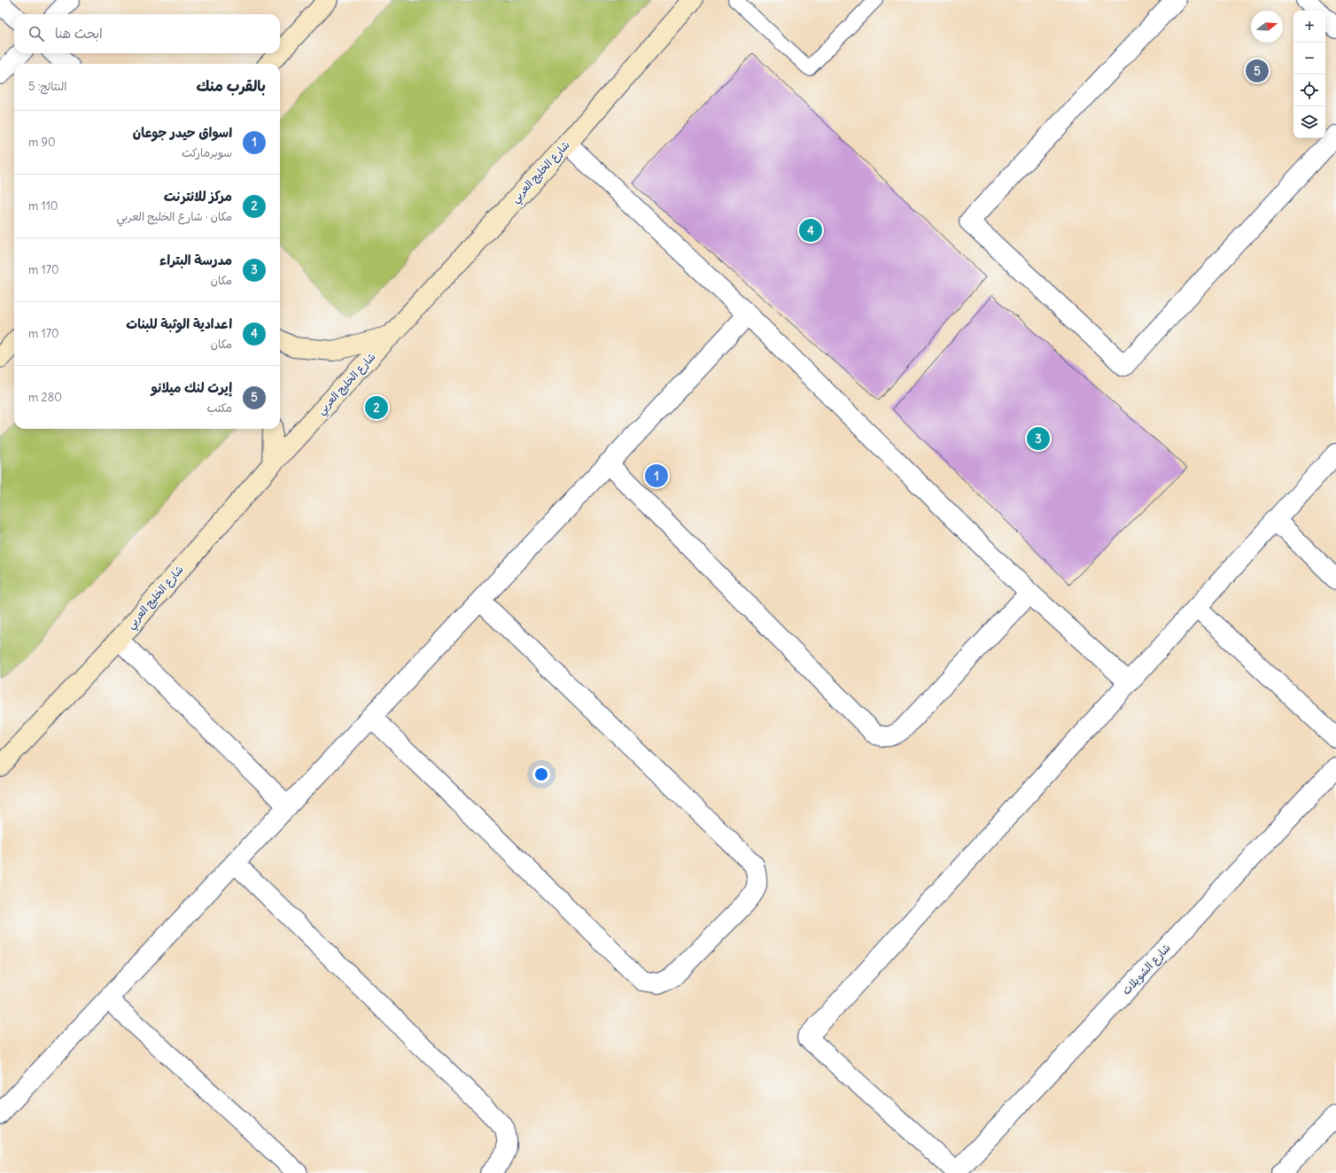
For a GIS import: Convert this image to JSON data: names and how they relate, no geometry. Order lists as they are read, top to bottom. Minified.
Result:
{"streets":{"main road":["شارع الخليج العربي"],"street":["شارع الشويلات"]},"north":"right","page":{"map_buttons":["+","−"],"search":"ابحث هنا","pins":["5","4","2","3","1"],"heading":["بالقرب منك","النتائج: 5"],"list":[{"mark":"1","name":"اسواق حيدر جوعان","note":"سوبرماركت","value":"90 m"},{"mark":"2","name":"مركز للانترنت","note":"مكان · شارع الخليج العربي","value":"110 m"},{"mark":"3","name":"مدرسة البتراء","note":"مكان","value":"170 m"},{"mark":"4","name":"اعدادية الوثبة للبنات","note":"مكان","value":"170 m"},{"mark":"5","name":"إيرث لنك ميلانو","note":"مكتب","value":"280 m"}]}}
